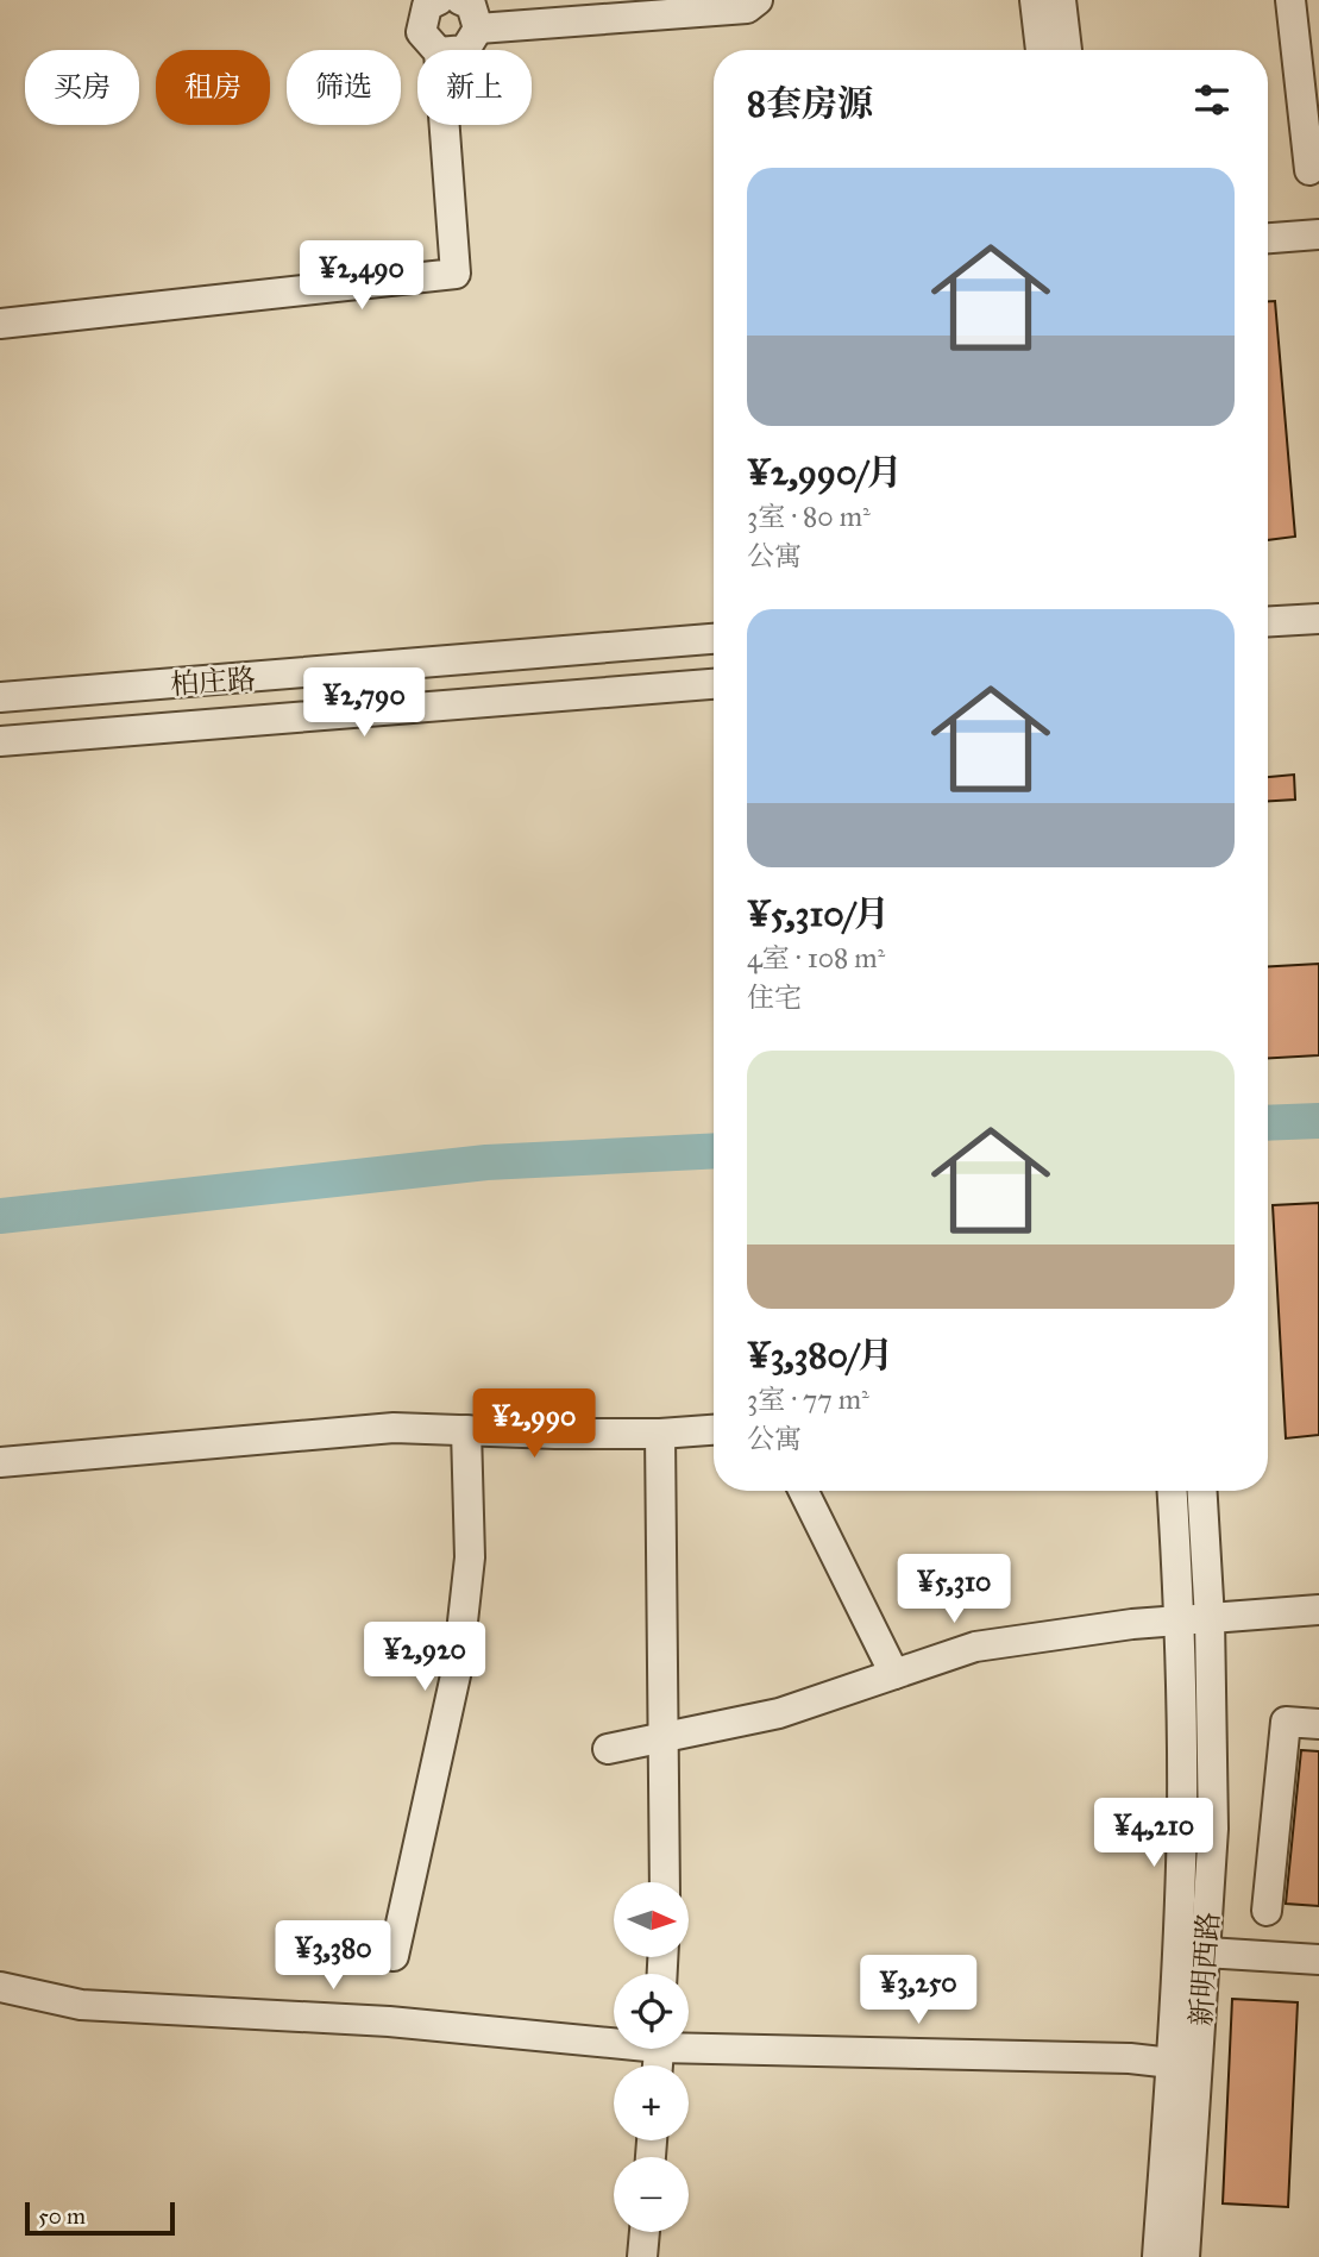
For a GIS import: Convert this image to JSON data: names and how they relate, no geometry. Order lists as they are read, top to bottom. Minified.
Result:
{"streets":{"street":["柏庄路","新明西路"]},"scale_bar":"50 m","north":"right","page":{"chip":["买房","租房","筛选","新上"],"heading":"8套房源","list":[{"name":"¥2,990/月","note":"3室 · 80 m² · 公寓"},{"name":"¥5,310/月","note":"4室 · 108 m² · 住宅"},{"name":"¥3,380/月","note":"3室 · 77 m² · 公寓"}],"price":["¥2,490","¥2,790","¥2,990","¥5,310","¥2,920","¥4,210","¥3,380","¥3,250"],"map_buttons":["+","−"],"scale":"50 m"}}
